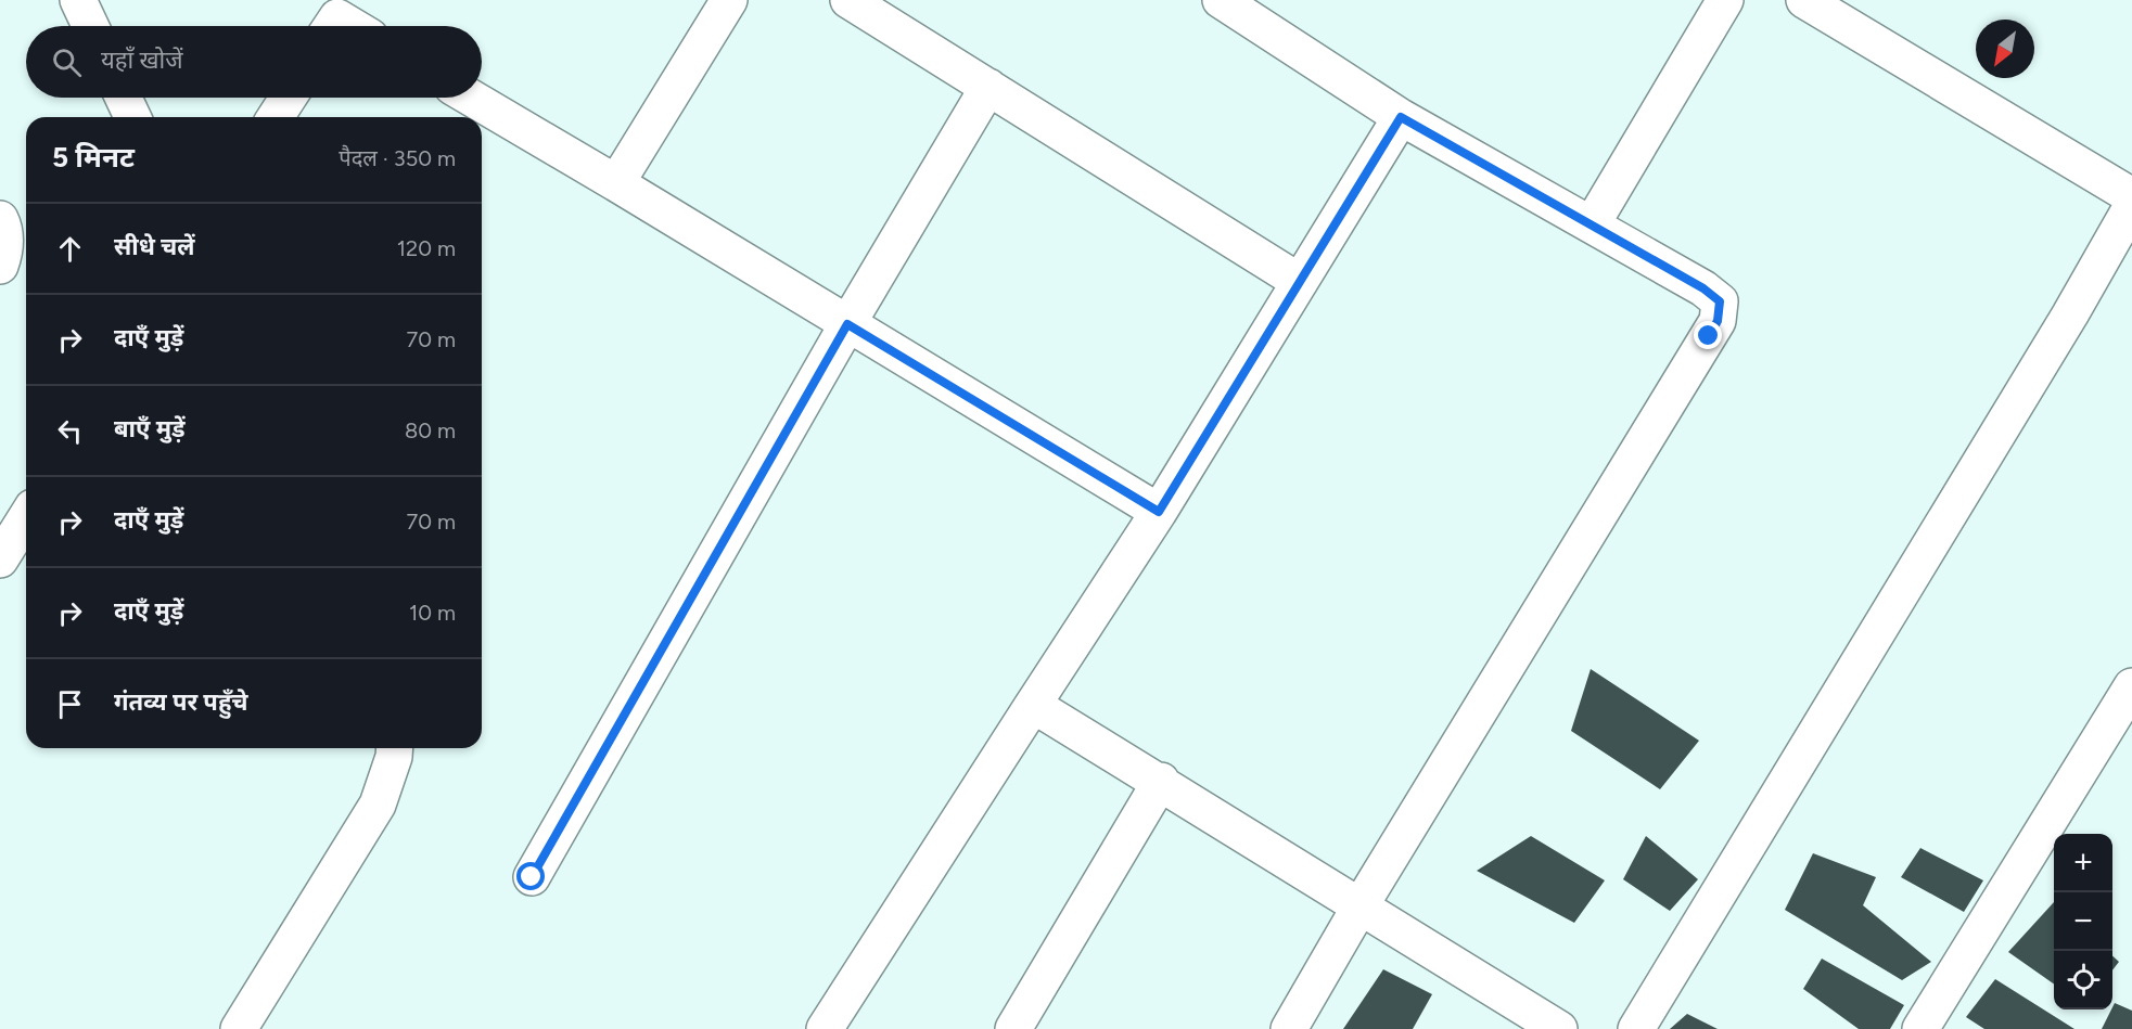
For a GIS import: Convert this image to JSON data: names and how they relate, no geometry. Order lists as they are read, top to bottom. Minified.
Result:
{"north":"bottom left","page":{"search":"यहाँ खोजें","heading":["5 मिनट","पैदल · 350 m"],"list":[["सीधे चलें","120 m"],["दाएँ मुड़ें","70 m"],["बाएँ मुड़ें","80 m"],["दाएँ मुड़ें","70 m"],["दाएँ मुड़ें","10 m"],"गंतव्य पर पहुँचे"],"map_buttons":["+","−"]}}
